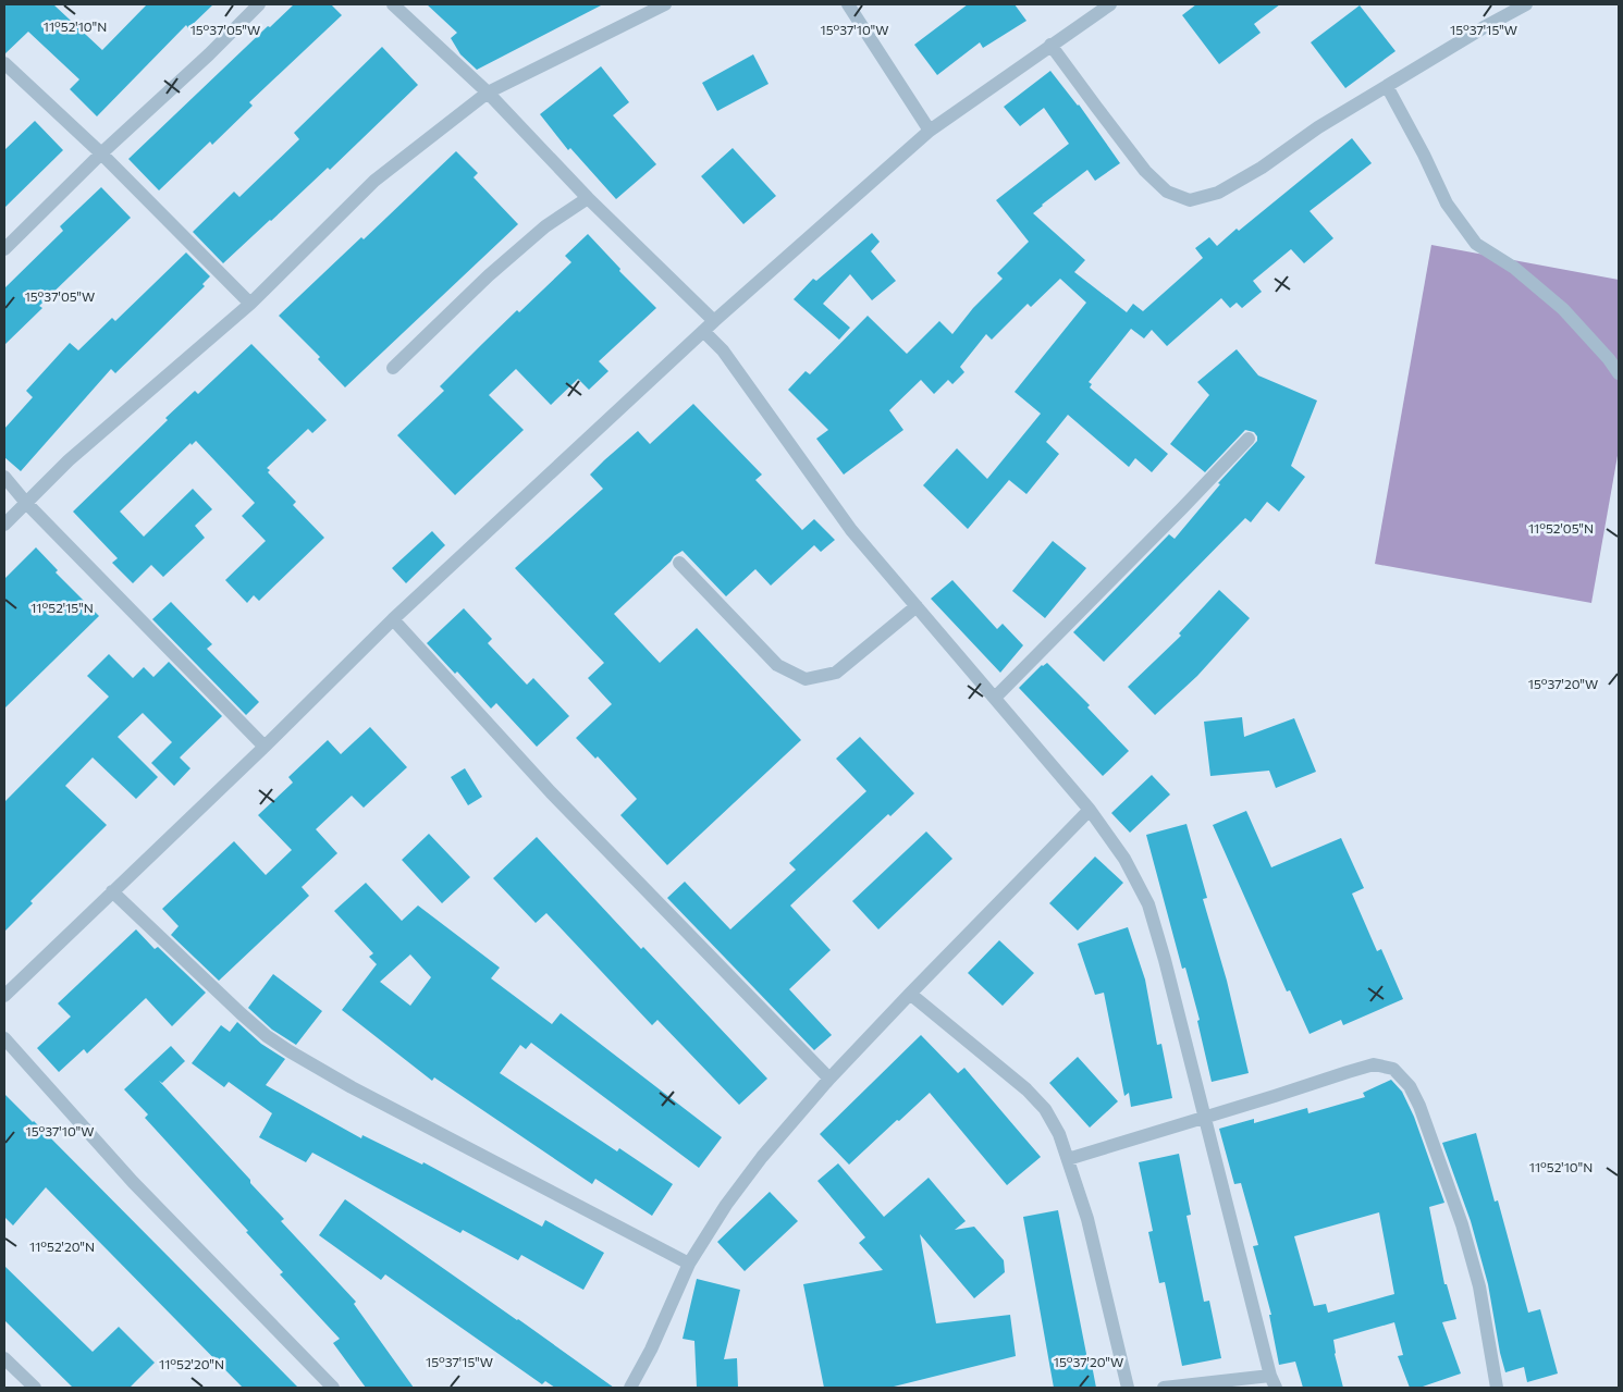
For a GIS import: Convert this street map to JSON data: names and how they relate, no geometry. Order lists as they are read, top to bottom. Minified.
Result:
{"coordinates":["11°52'10\"N","15°37'05\"W","15°37'10\"W","15°37'15\"W","11°52'05\"N","11°52'15\"N","15°37'20\"W","11°52'20\"N"]}
